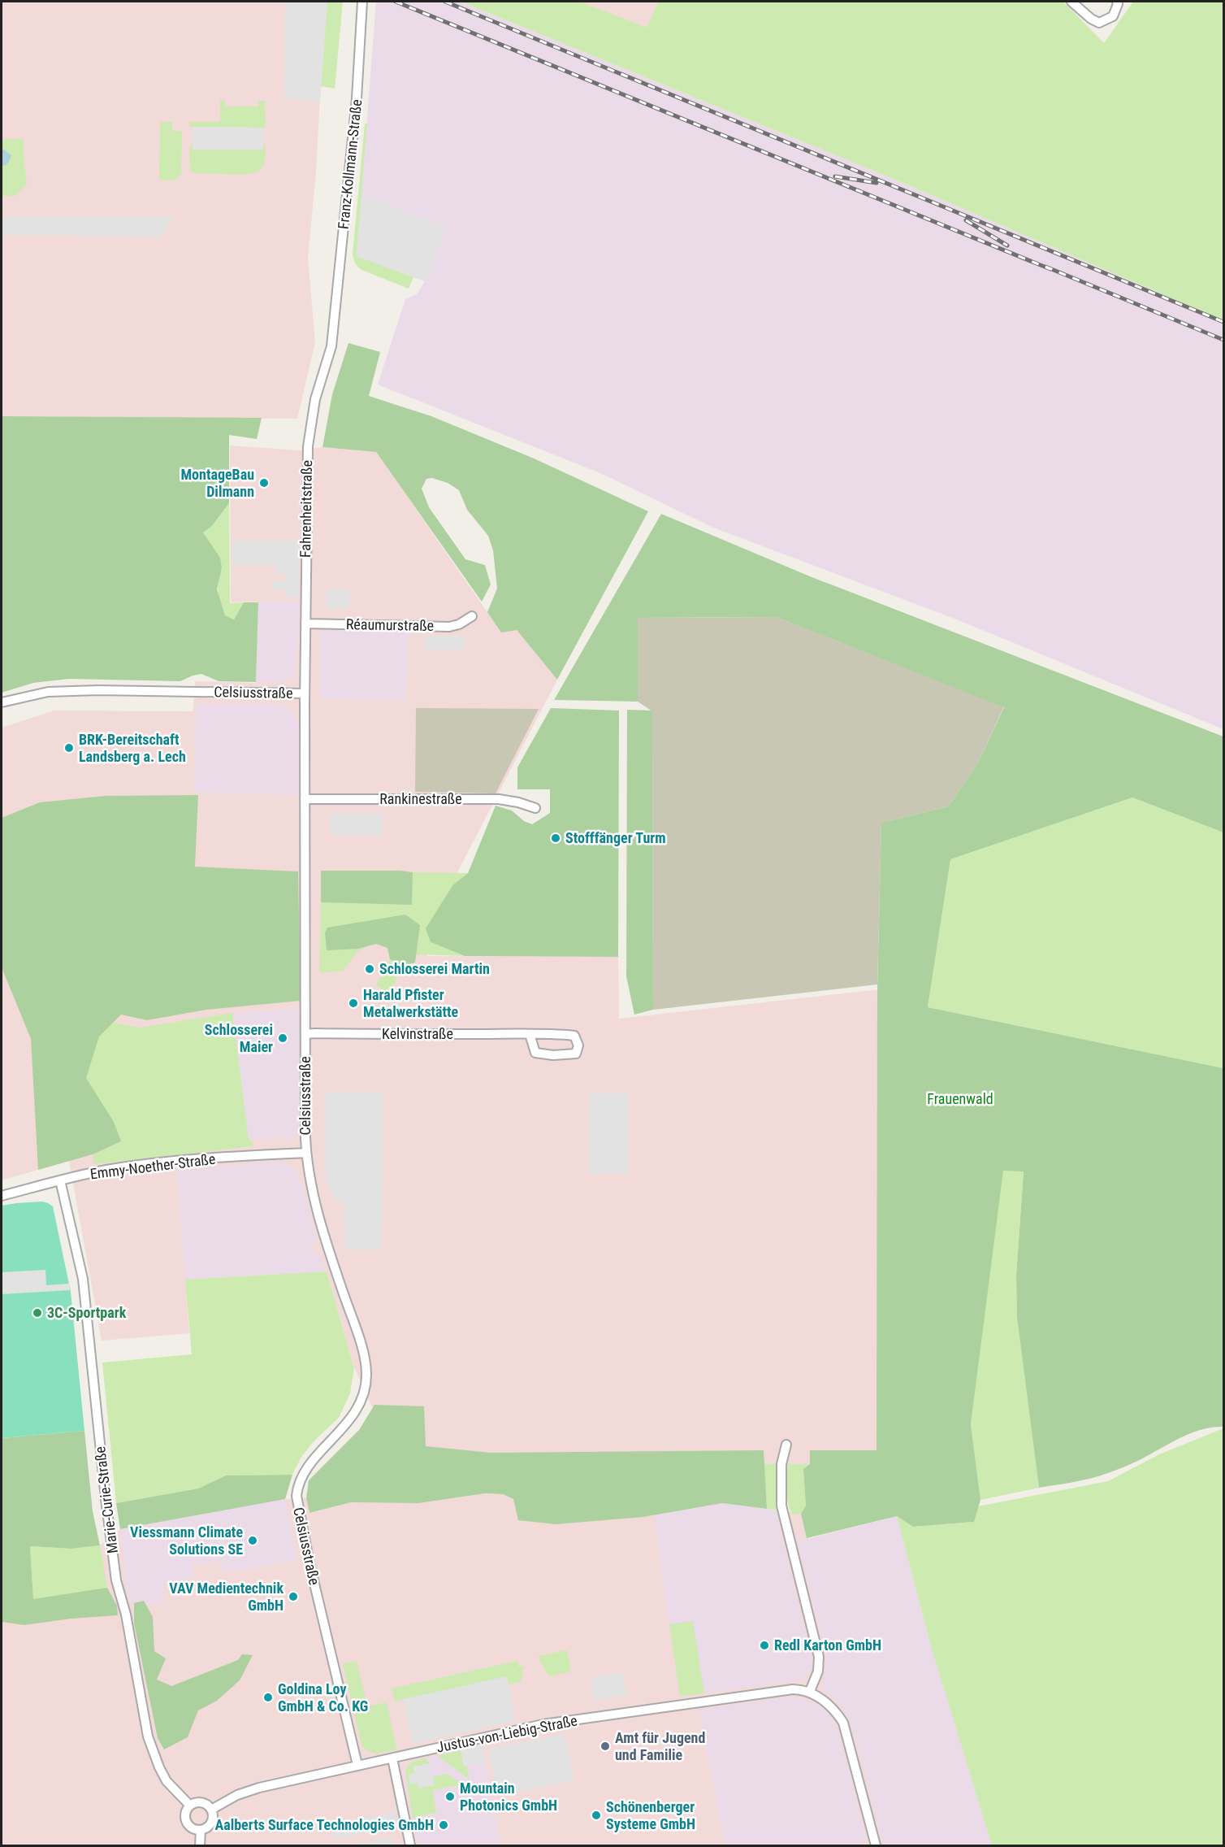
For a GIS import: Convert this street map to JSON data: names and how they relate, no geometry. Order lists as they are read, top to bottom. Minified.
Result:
{"streets":{"street":["Franz-Kollmann-Straße","Fahrenheitstraße","Réaumurstraße","Celsiusstraße","Rankinestraße","Kelvinstraße","Emmy-Noether-Straße","Marie-Curie-Straße","Justus-von-Liebig-Straße"]},"crossings":[["Franz-Kollmann-Straße","Fahrenheitstraße"],["Fahrenheitstraße","Réaumurstraße"],["Fahrenheitstraße","Celsiusstraße"],["Celsiusstraße","Rankinestraße"],["Celsiusstraße","Kelvinstraße"],["Celsiusstraße","Emmy-Noether-Straße"],["Celsiusstraße","Justus-von-Liebig-Straße"],["Emmy-Noether-Straße","Marie-Curie-Straße"],["Marie-Curie-Straße","Justus-von-Liebig-Straße"]],"parks":["Frauenwald"],"places":["MontageBau Dilmann","BRK-Bereitschaft Landsberg a. Lech","Stofffänger Turm","Schlosserei Martin","Harald Pfister Metalwerkstätte","Schlosserei Maier","3C-Sportpark","Viessmann Climate Solutions SE","VAV Medientechnik GmbH","Redl Karton GmbH","Goldina Loy GmbH & Co. KG","Amt für Jugend und Familie","Mountain Photonics GmbH","Schönenberger Systeme GmbH","Aalberts Surface Technologies GmbH"]}
